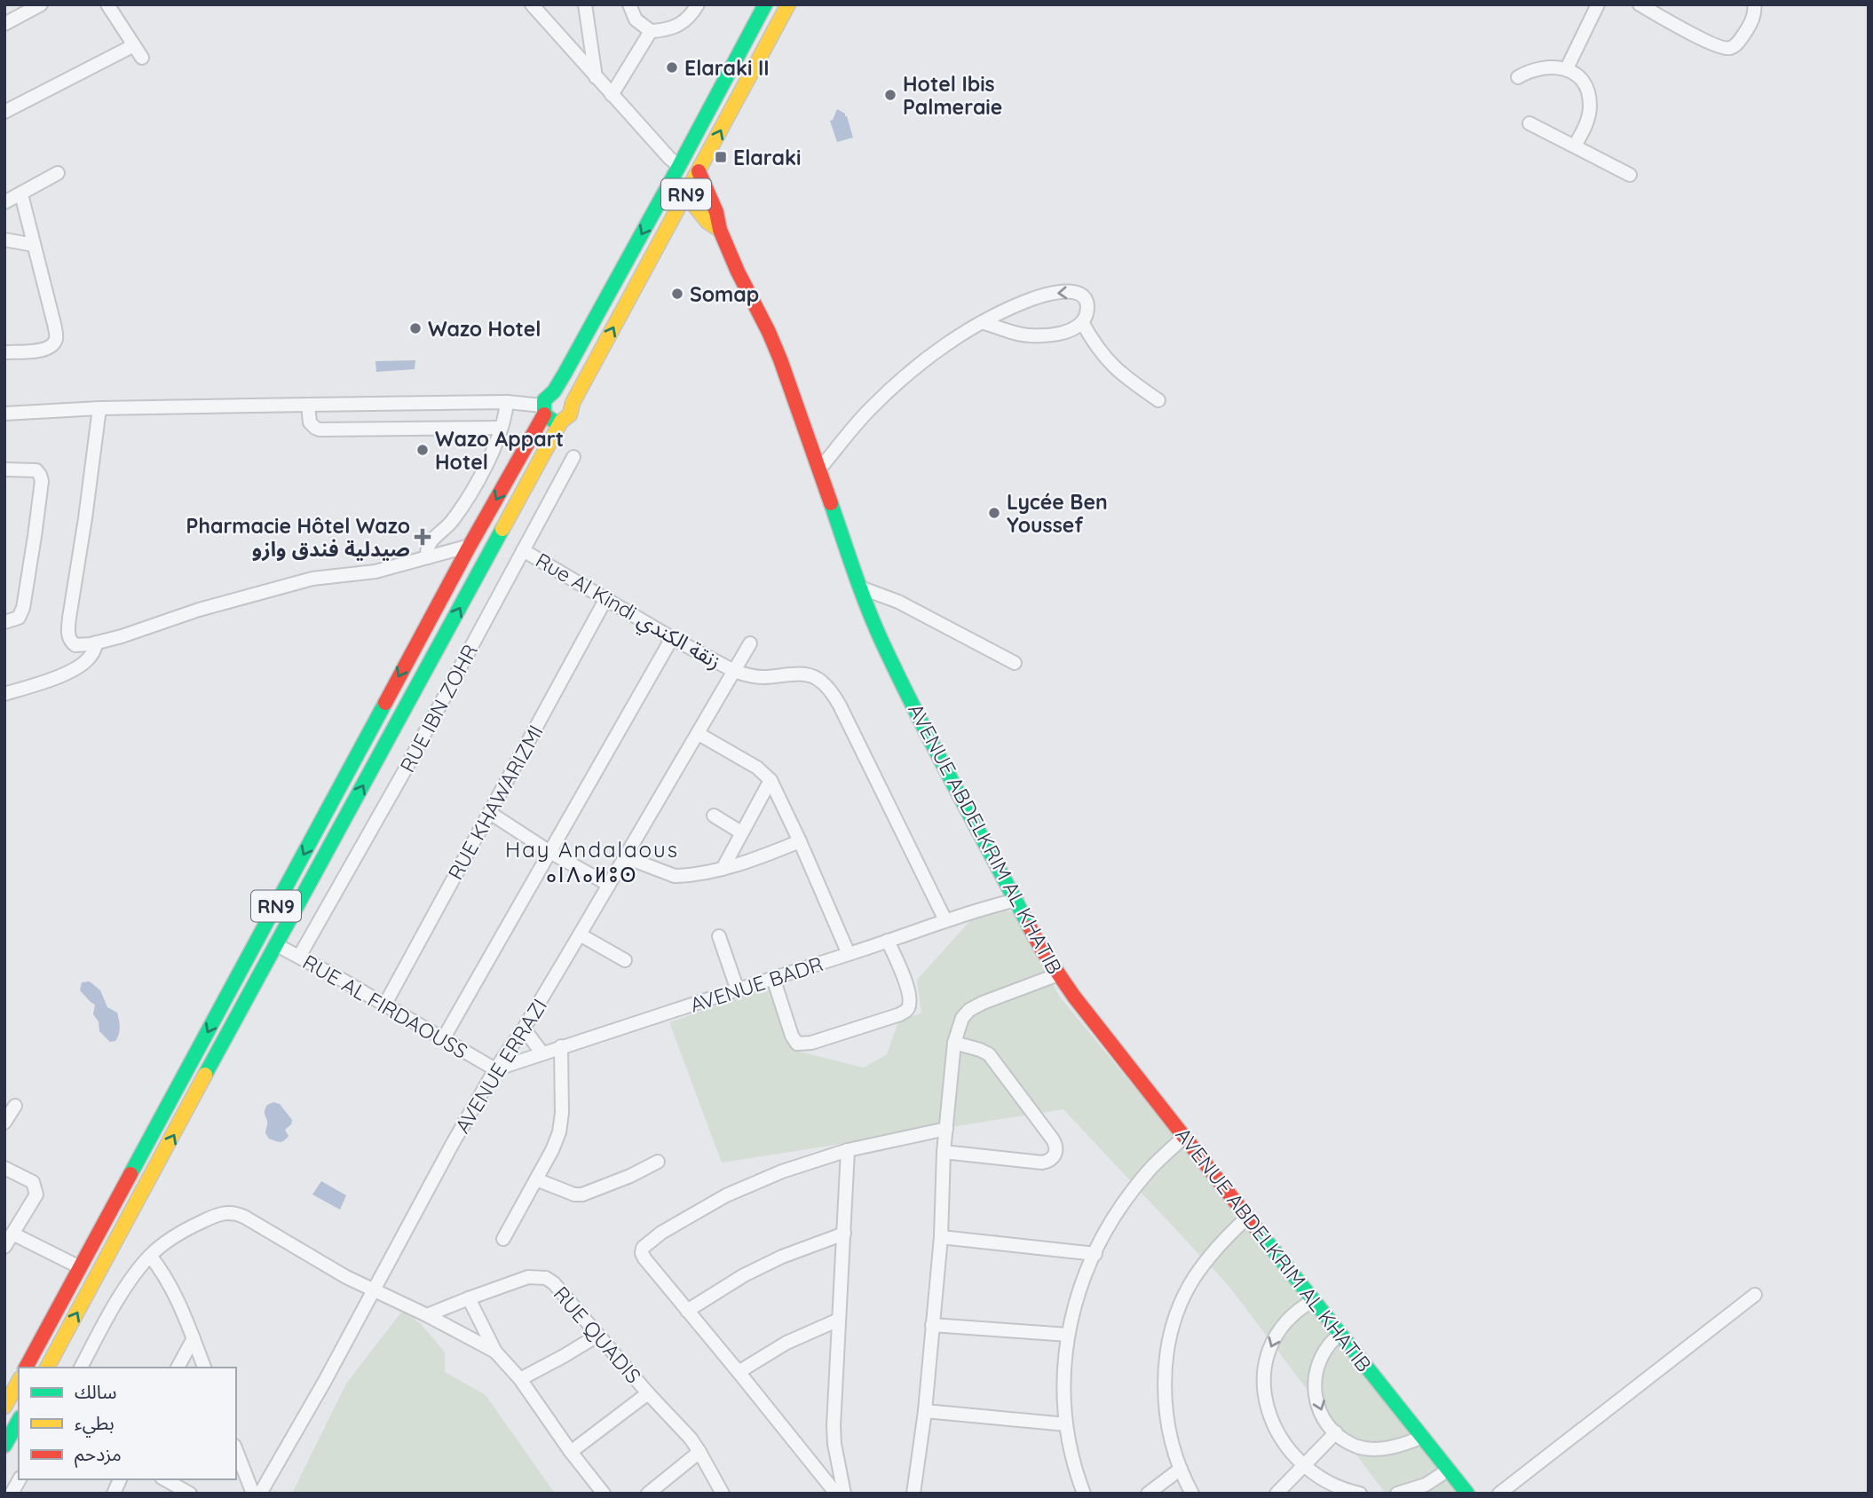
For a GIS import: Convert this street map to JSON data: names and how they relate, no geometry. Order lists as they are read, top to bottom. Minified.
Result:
{"streets":{"main road":["RN9","AVENUE ABDELKRIM AL KHATIB"],"street":["Rue Al Kindi زنقة الكندي","RUE IBN ZOHR","RUE KHAWARIZMI","AVENUE BADR","RUE AL FIRDAOUSS","AVENUE ERRAZI","RUE QUADIS"]},"crossings":[["RN9","AVENUE ABDELKRIM AL KHATIB"],["RN9","RUE AL FIRDAOUSS"],["Rue Al Kindi زنقة الكندي","RUE IBN ZOHR"],["Rue Al Kindi زنقة الكندي","RUE KHAWARIZMI"],["Rue Al Kindi زنقة الكندي","AVENUE BADR"],["Rue Al Kindi زنقة الكندي","AVENUE ERRAZI"],["RUE IBN ZOHR","RUE AL FIRDAOUSS"],["RUE KHAWARIZMI","RUE AL FIRDAOUSS"],["AVENUE ABDELKRIM AL KHATIB","AVENUE BADR"],["AVENUE BADR","RUE AL FIRDAOUSS"],["AVENUE BADR","AVENUE ERRAZI"],["RUE AL FIRDAOUSS","AVENUE ERRAZI"]],"districts":["Hay Andalaous ⴰⵏⴷⴰⵍⵓⵙ"],"places":{"other":["Elaraki II","Hotel Ibis Palmeraie","Somap","Wazo Hotel","Wazo Appart Hotel","Lycée Ben Youssef"],"transit":["Elaraki"],"health":["Pharmacie Hôtel Wazo صيدلية فندق وازو"]},"legend":["سالك","بطيء","مزدحم"]}
